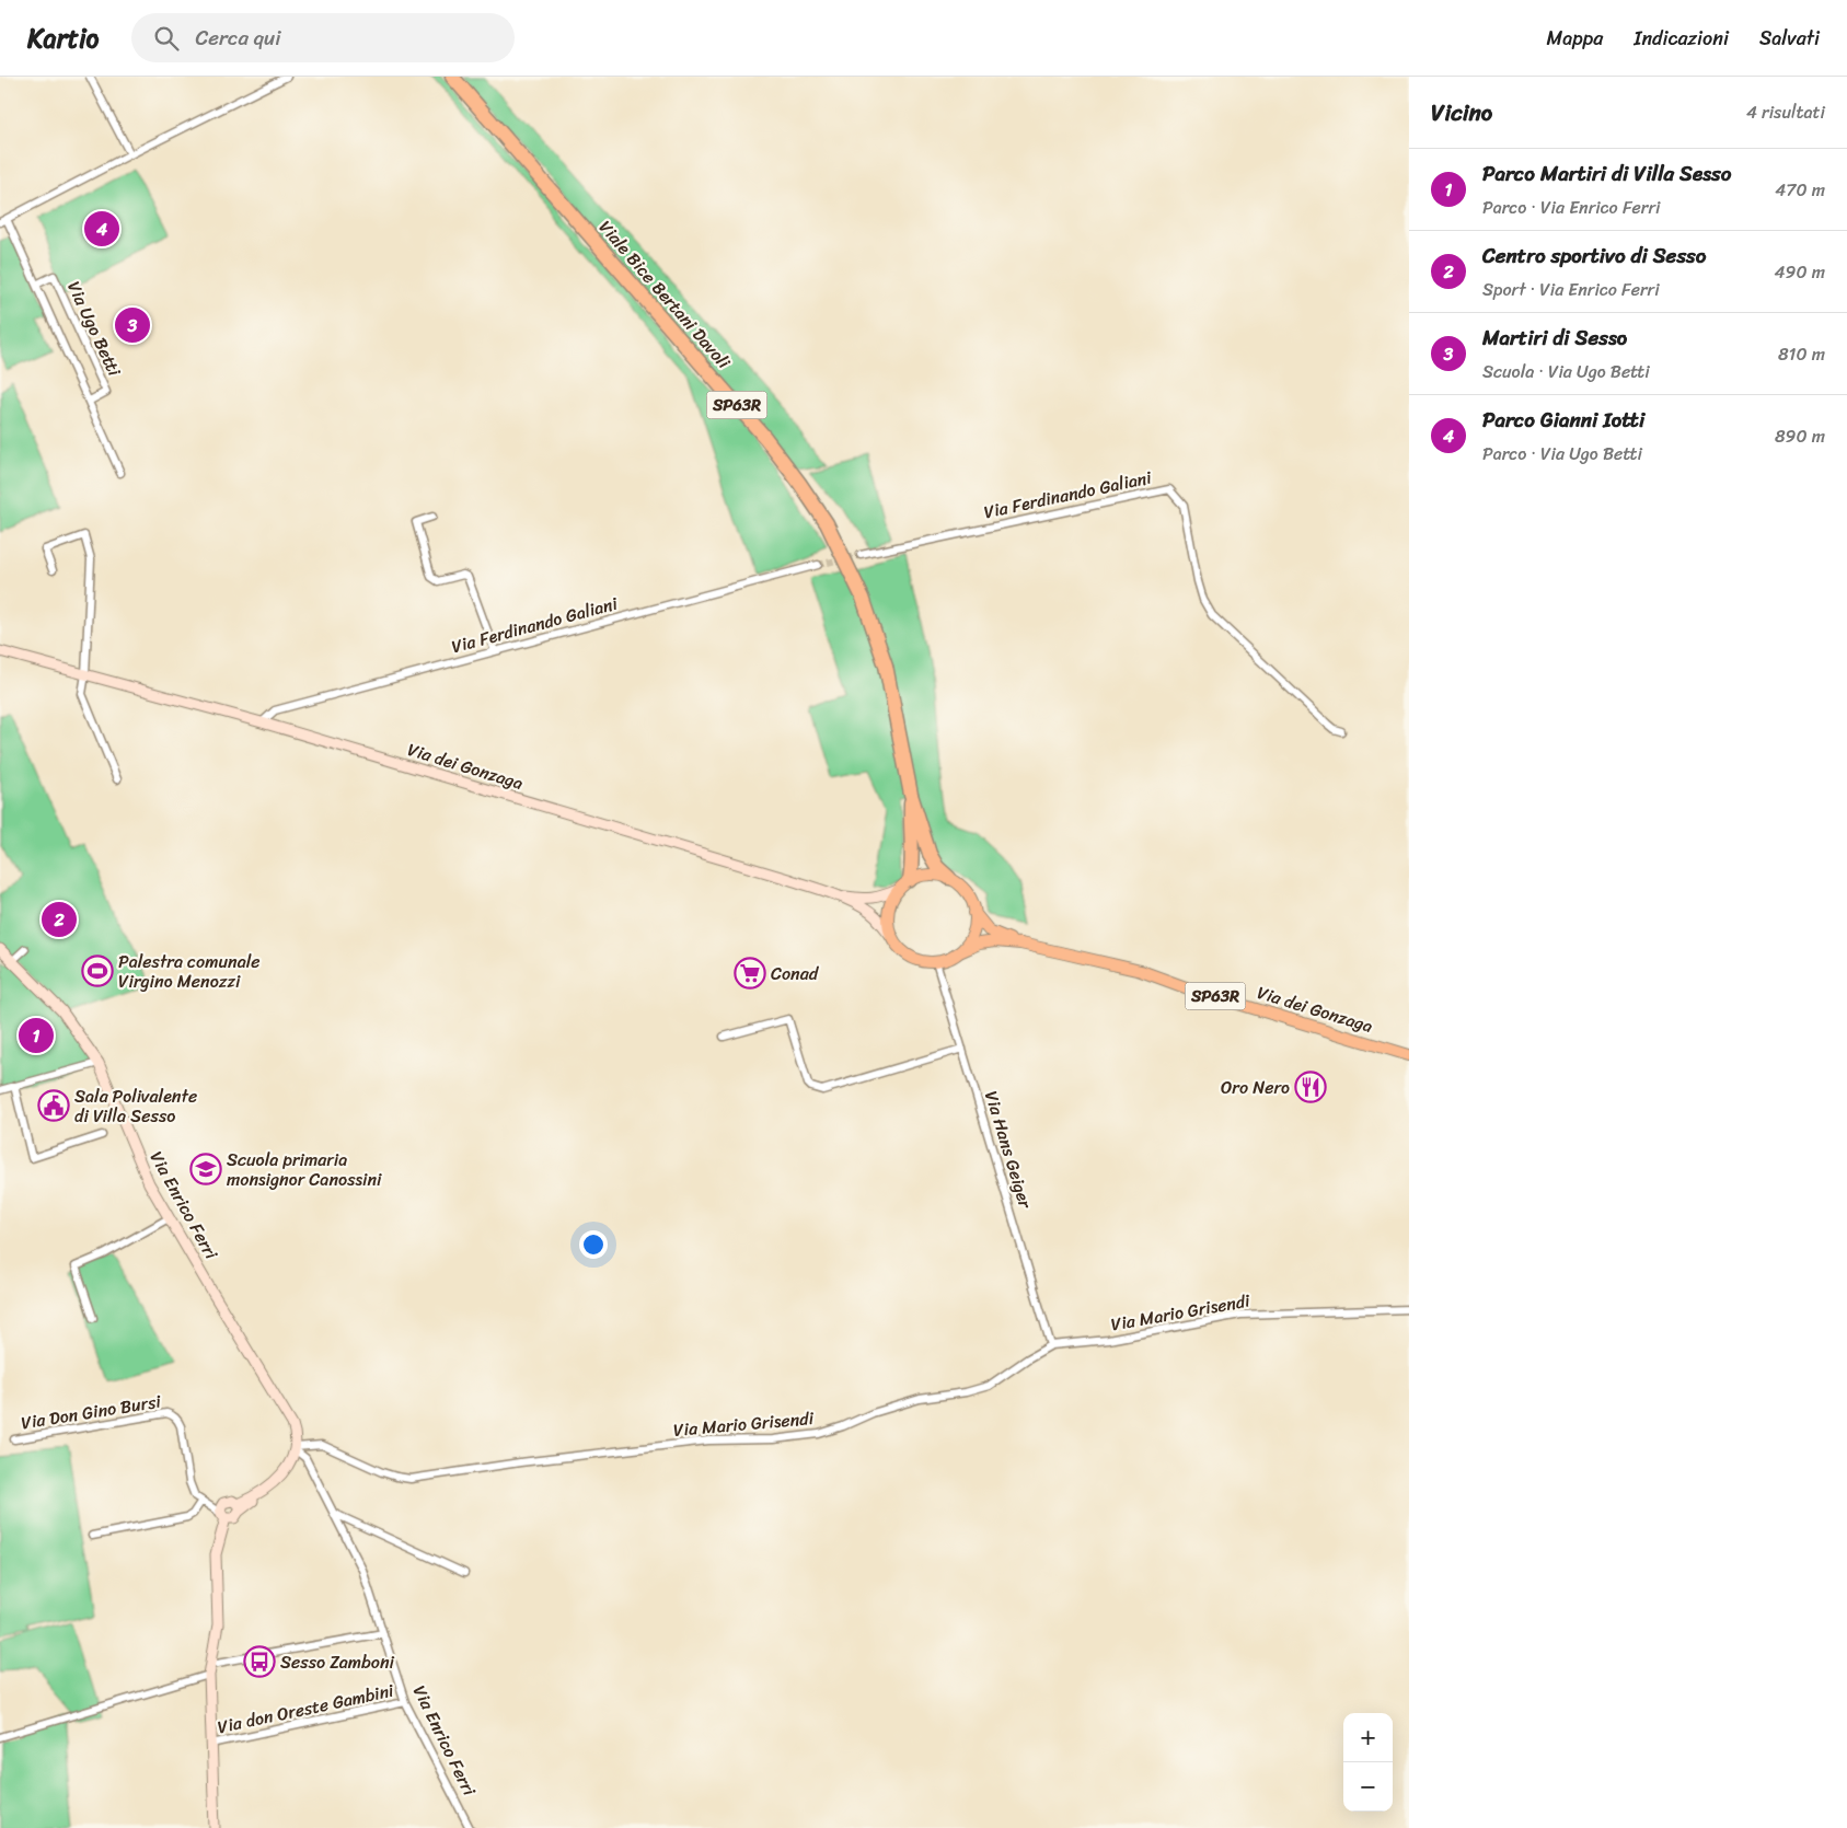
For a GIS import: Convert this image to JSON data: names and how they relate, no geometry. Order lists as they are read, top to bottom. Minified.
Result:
{"streets":{"highway":["Viale Bice Bertani Davoli","SP63R"],"main road":["Via dei Gonzaga","Via Enrico Ferri"],"street":["Via Ugo Betti","Via Ferdinando Galiani","Via Hans Geiger","Via Mario Grisendi","Via Don Gino Bursi","Via don Oreste Gambini"]},"crossings":[["Viale Bice Bertani Davoli","SP63R"],["SP63R","Via dei Gonzaga"],["SP63R","Via Hans Geiger"],["Via Ferdinando Galiani","Via dei Gonzaga"],["Via dei Gonzaga","Via Hans Geiger"],["Via Hans Geiger","Via Mario Grisendi"],["Via Enrico Ferri","Via Mario Grisendi"],["Via Enrico Ferri","Via don Oreste Gambini"]],"places":{"sports":["Palestra comunale Virgino Menozzi"],"supermarket":["Conad"],"restaurant":["Oro Nero"],"public building":["Sala Polivalente di Villa Sesso"],"school or university":["Scuola primaria monsignor Canossini"],"bus stop":["Sesso Zamboni"]},"page":{"header":"Kartio","search":"Cerca qui","nav":["Mappa","Indicazioni","Salvati"],"heading":["Vicino","4 risultati"],"list":[{"mark":"1","name":"Parco Martiri di Villa Sesso","note":"Parco · Via Enrico Ferri","value":"470 m"},{"mark":"2","name":"Centro sportivo di Sesso","note":"Sport · Via Enrico Ferri","value":"490 m"},{"mark":"3","name":"Martiri di Sesso","note":"Scuola · Via Ugo Betti","value":"810 m"},{"mark":"4","name":"Parco Gianni Iotti","note":"Parco · Via Ugo Betti","value":"890 m"}],"pins":["4","3","2","1"],"map_buttons":["+","−"]}}
